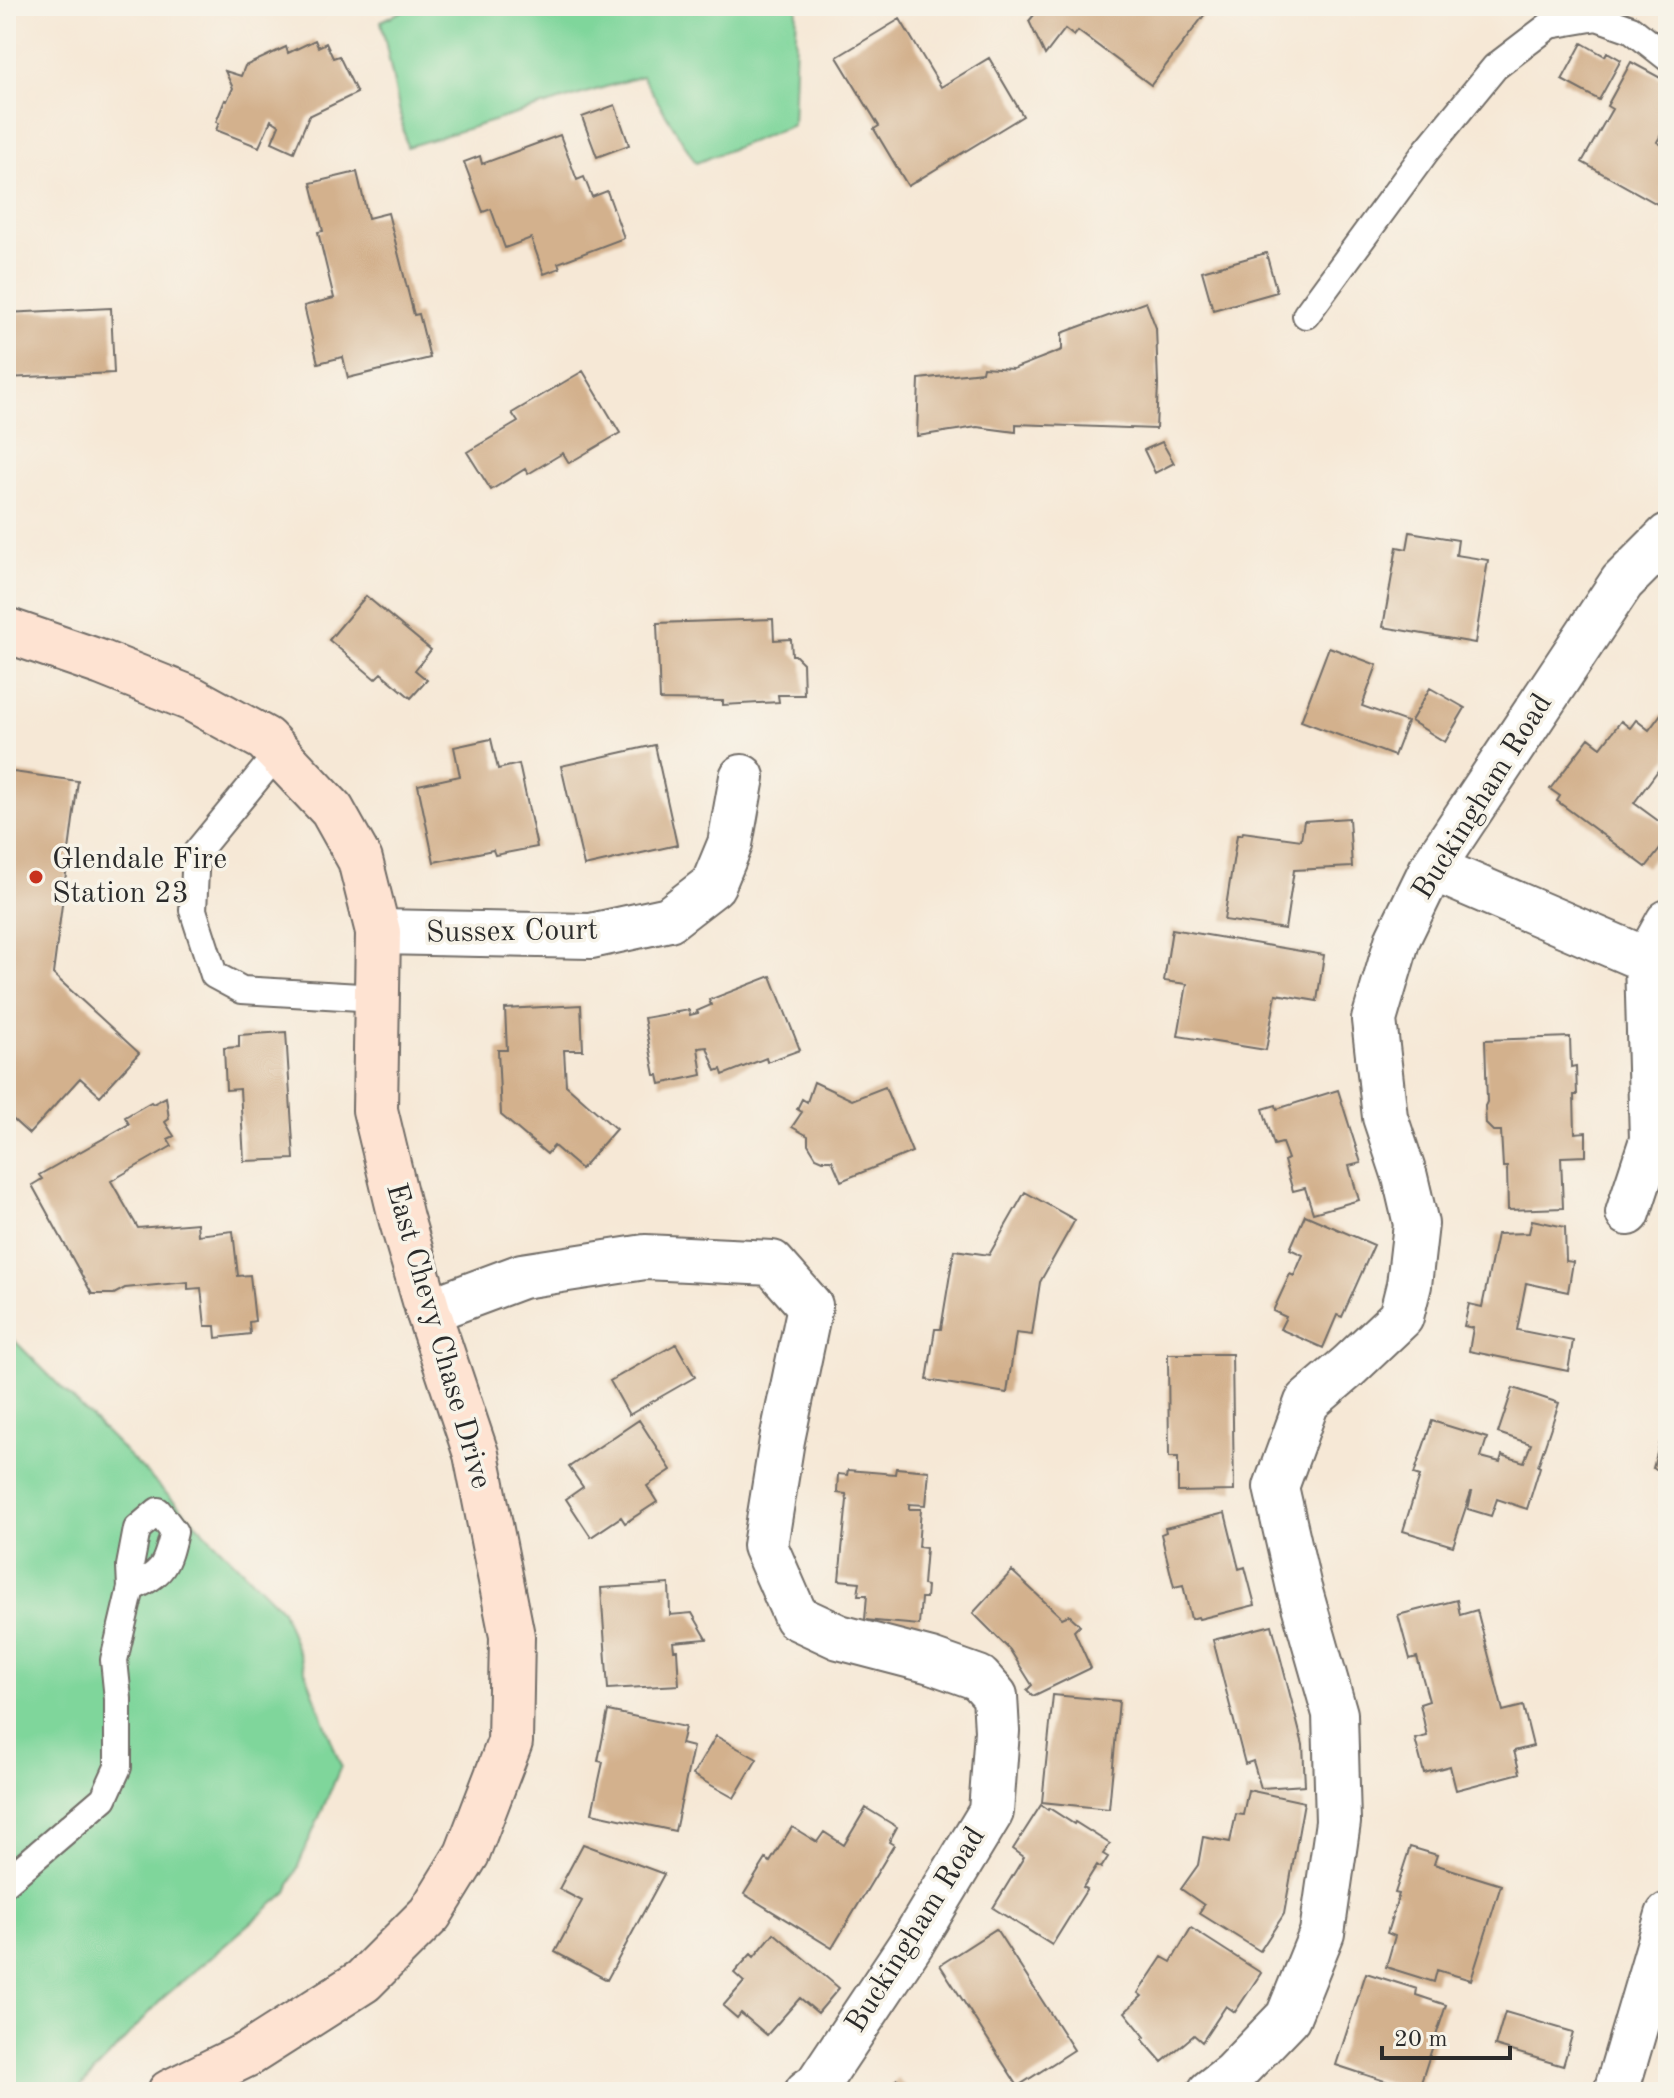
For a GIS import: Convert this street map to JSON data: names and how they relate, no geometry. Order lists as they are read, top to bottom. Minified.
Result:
{"streets":{"main road":["East Chevy Chase Drive"],"street":["Buckingham Road","Sussex Court"]},"crossings":[["Buckingham Road","East Chevy Chase Drive"],["Sussex Court","East Chevy Chase Drive"]],"places":["Glendale Fire Station 23"],"scale_bar":"20 m"}
